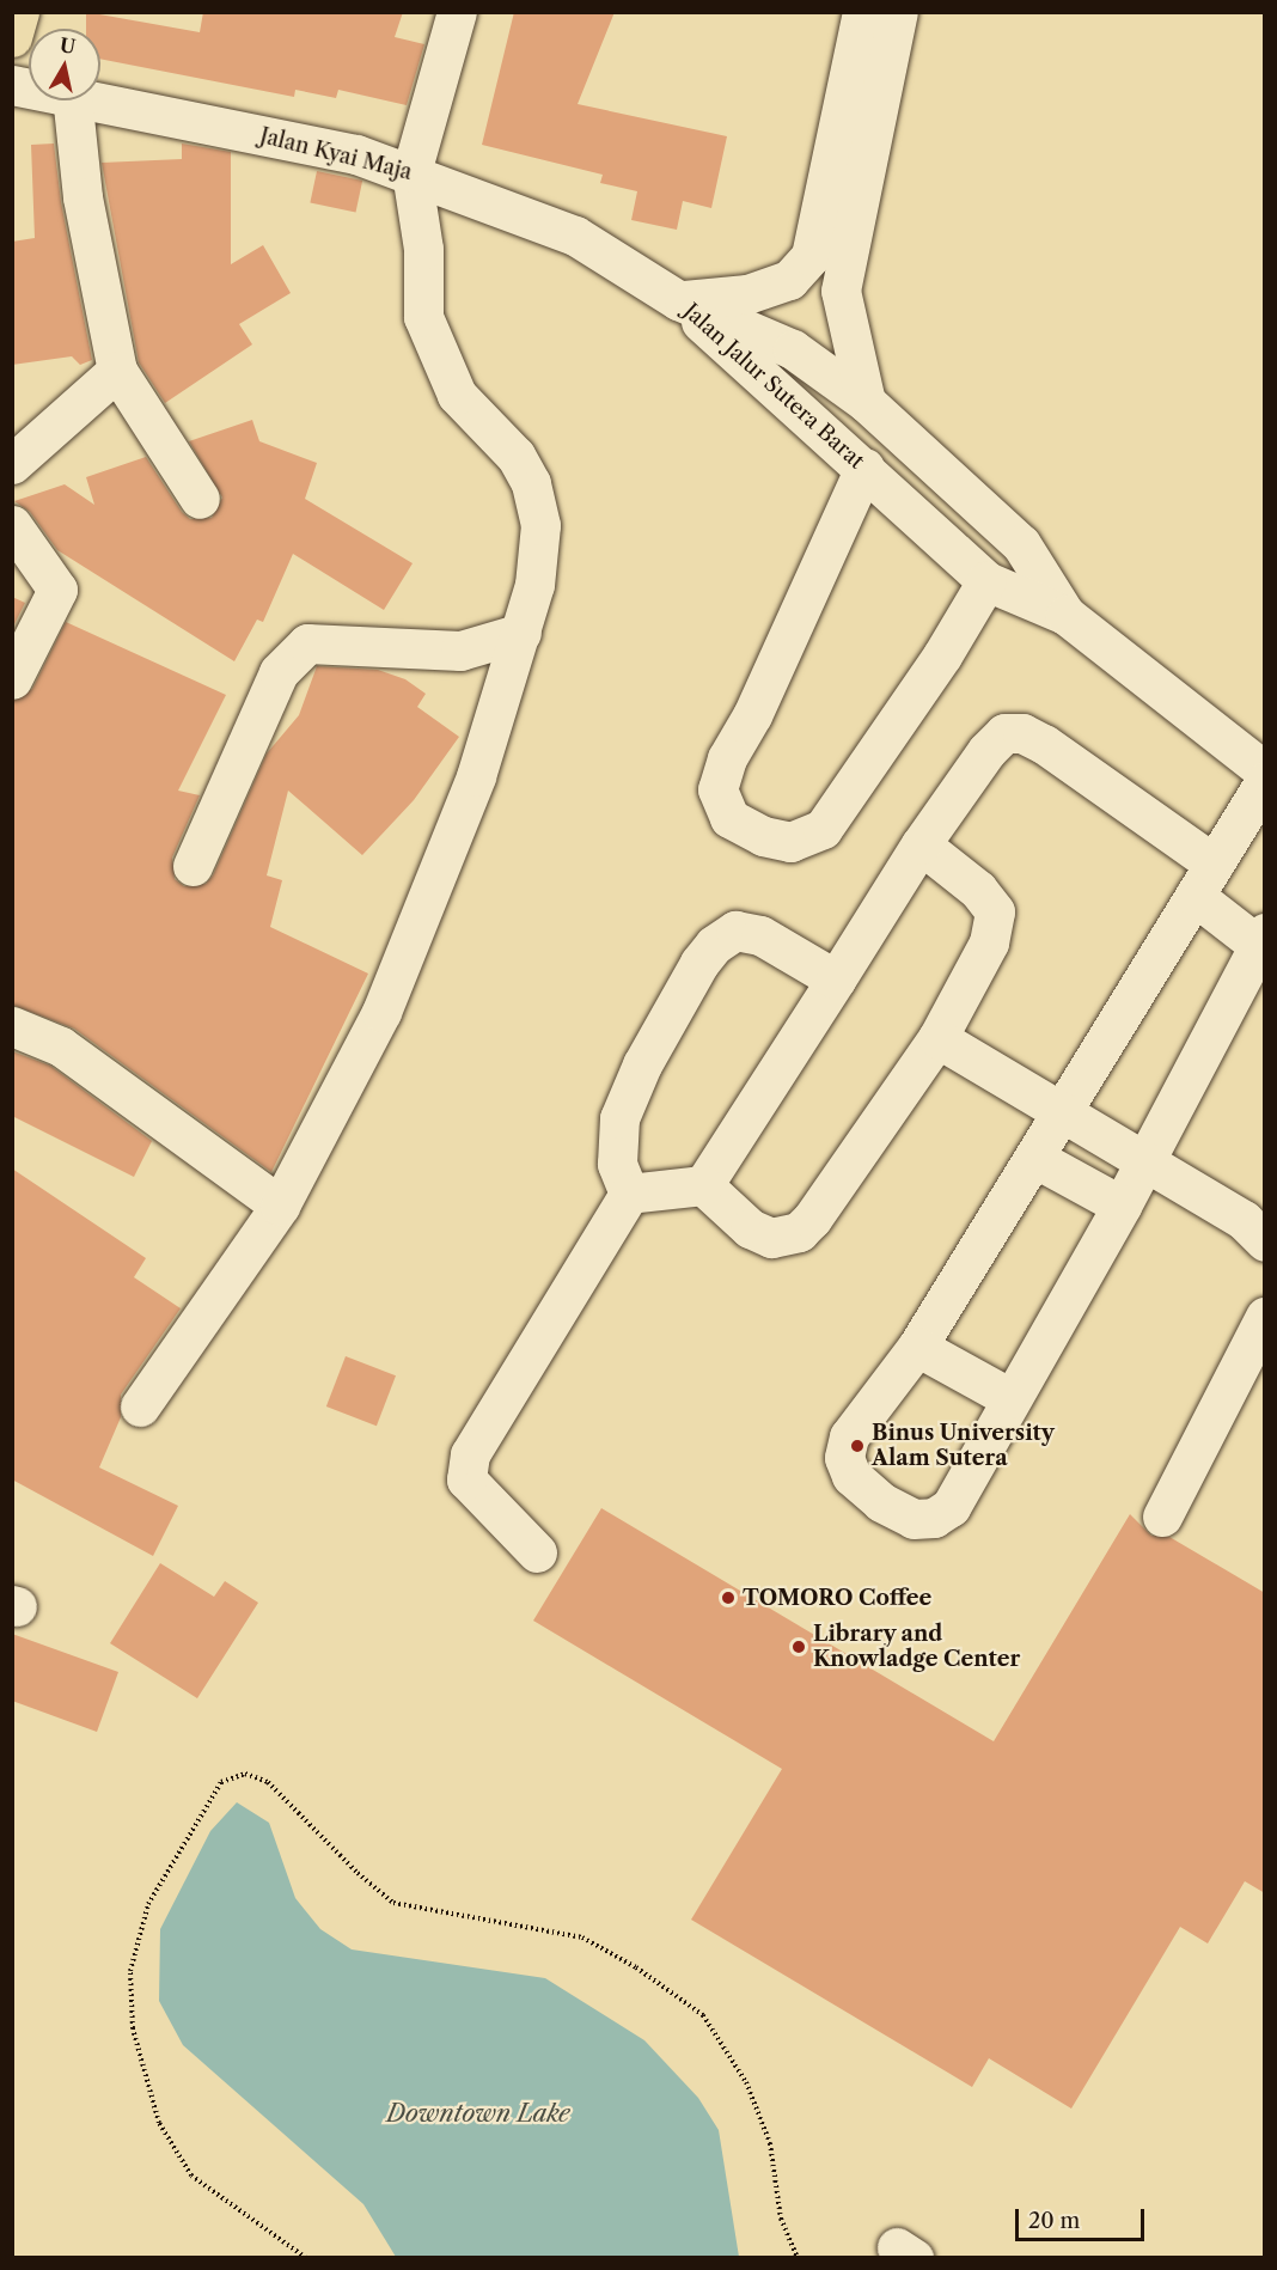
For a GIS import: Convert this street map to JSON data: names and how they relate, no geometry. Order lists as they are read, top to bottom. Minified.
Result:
{"streets":{"street":["Jalan Kyai Maja","Jalan Jalur Sutera Barat"]},"crossings":[["Jalan Kyai Maja","Jalan Jalur Sutera Barat"]],"water":["Downtown Lake"],"places":["Binus University Alam Sutera","TOMORO Coffee","Library and Knowladge Center"],"scale_bar":"20 m","north":"top"}
